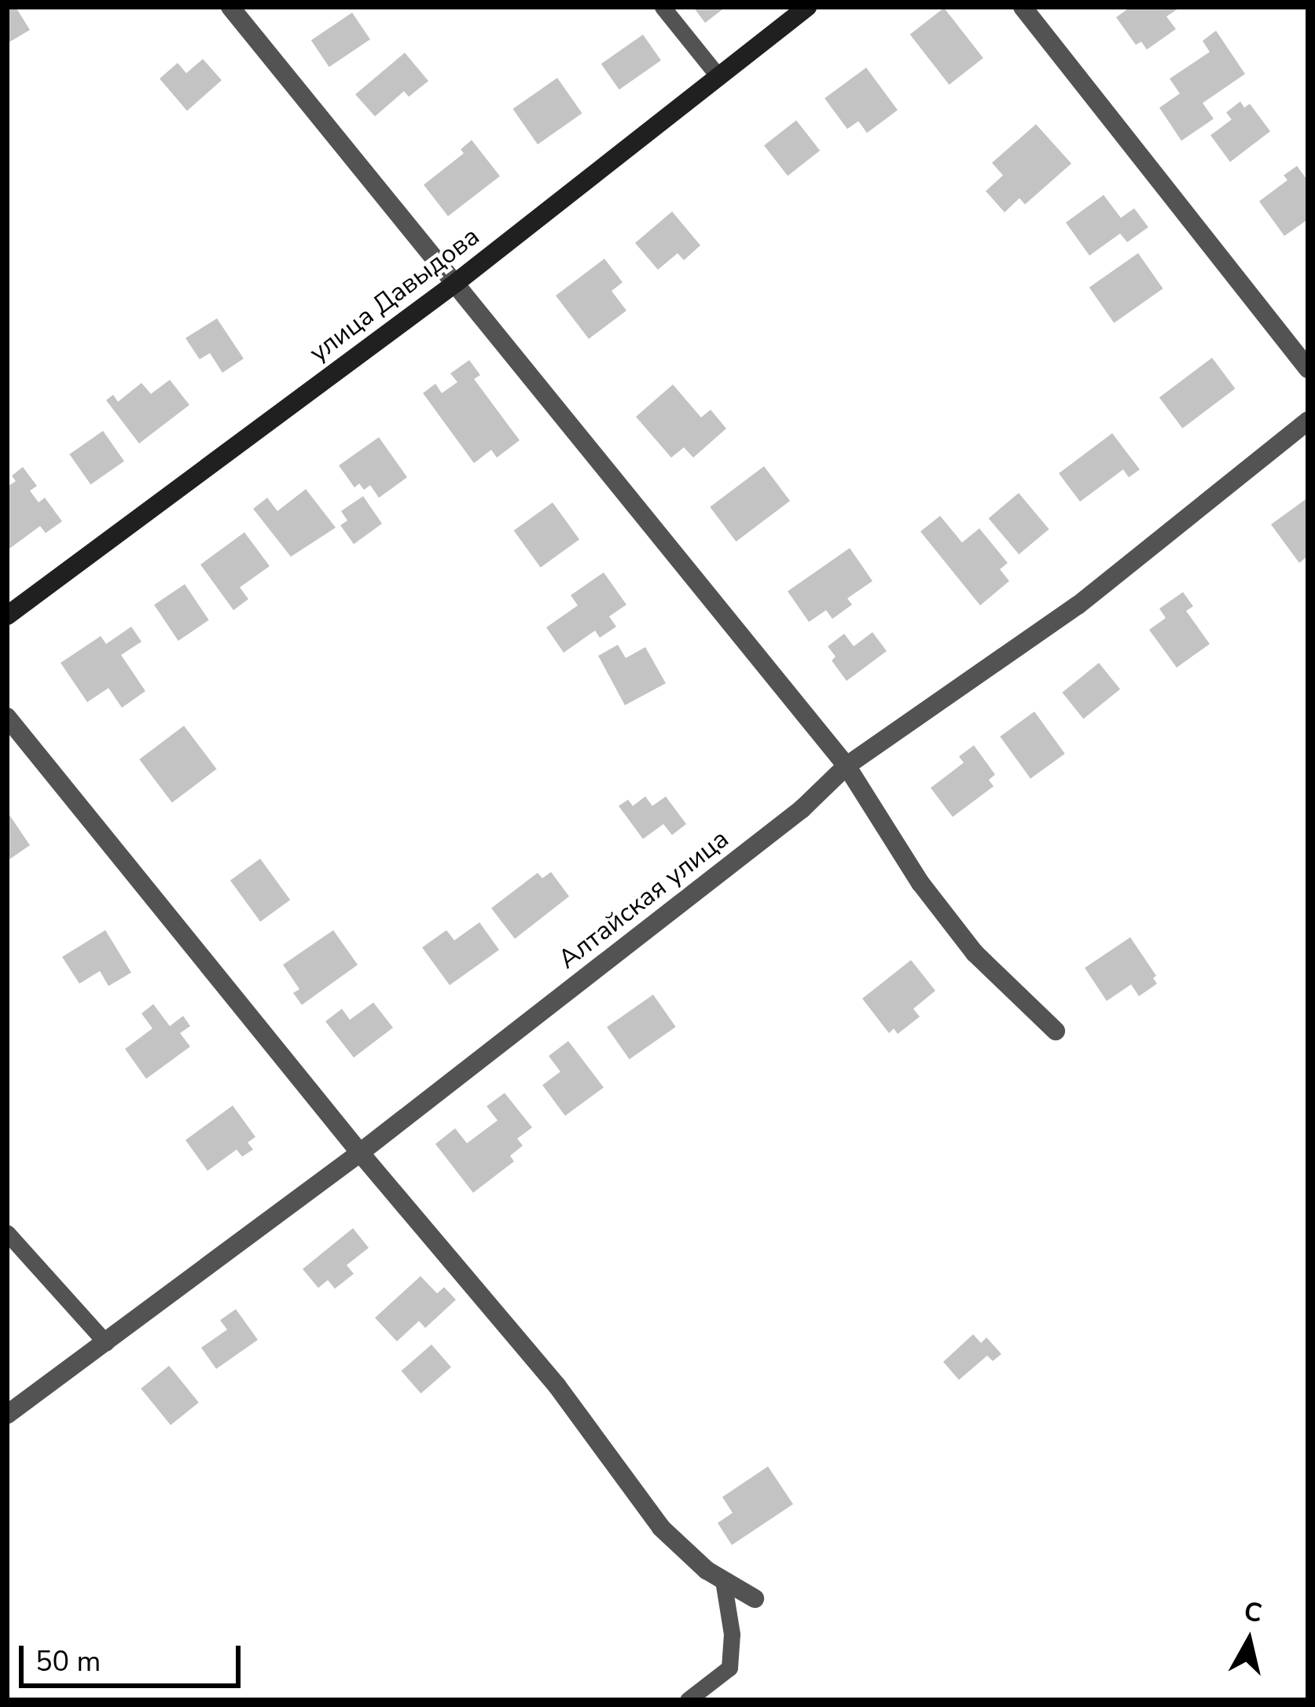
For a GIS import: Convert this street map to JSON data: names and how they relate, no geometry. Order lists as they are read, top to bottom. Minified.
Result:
{"streets":{"main road":["улица Давыдова"],"street":["Алтайская улица"]},"scale_bar":"50 m","north":"top"}
